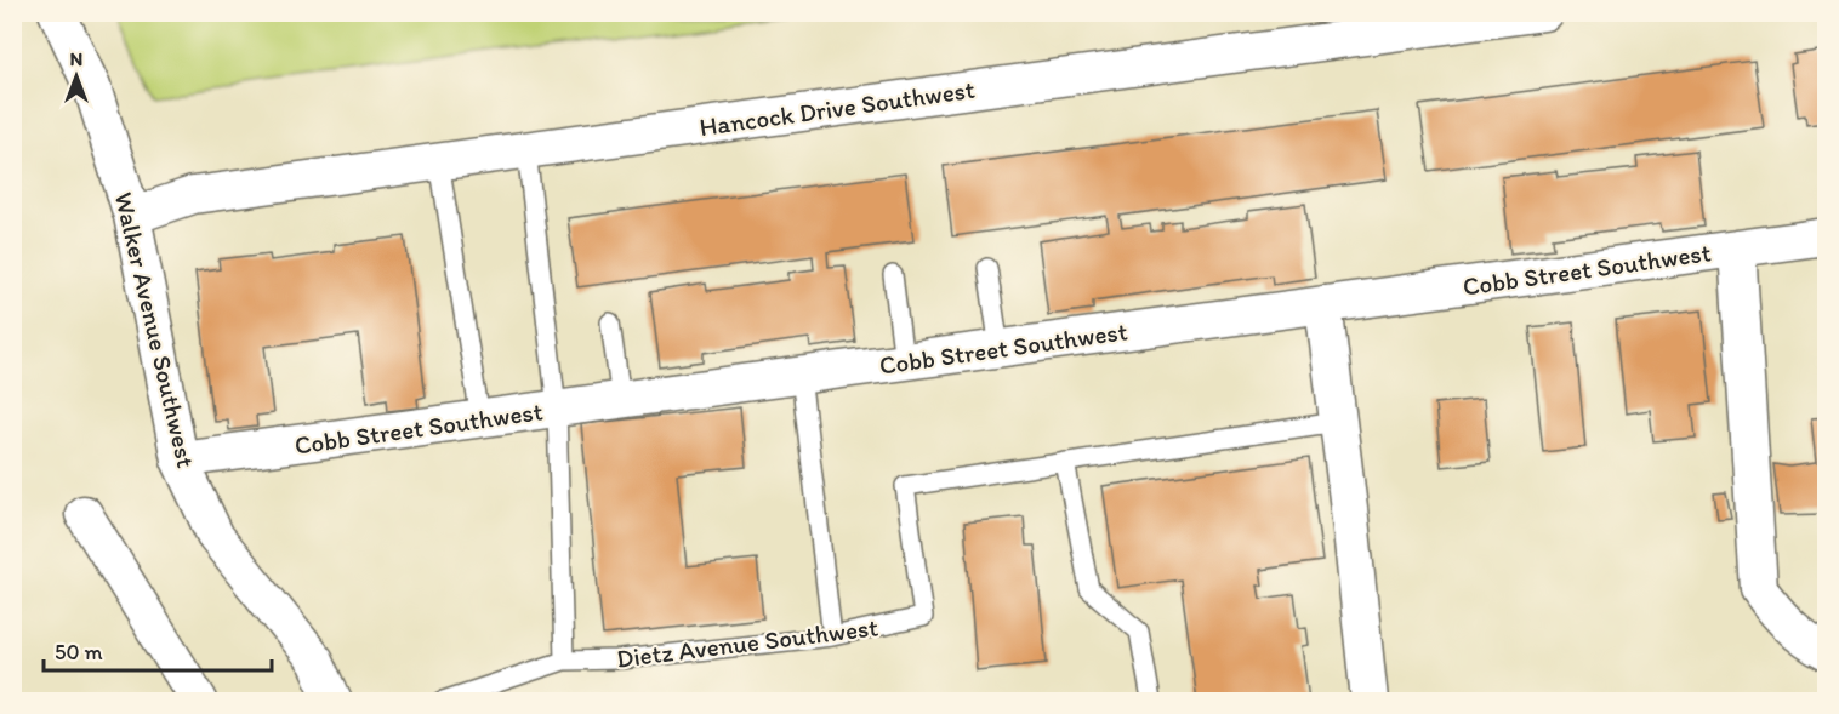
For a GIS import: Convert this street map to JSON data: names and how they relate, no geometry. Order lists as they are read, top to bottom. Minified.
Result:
{"streets":{"street":["Hancock Drive Southwest","Cobb Street Southwest","Walker Avenue Southwest"],"lane":["Dietz Avenue Southwest"]},"crossings":[["Hancock Drive Southwest","Walker Avenue Southwest"],["Cobb Street Southwest","Walker Avenue Southwest"]],"scale_bar":"50 m","north":"top"}
